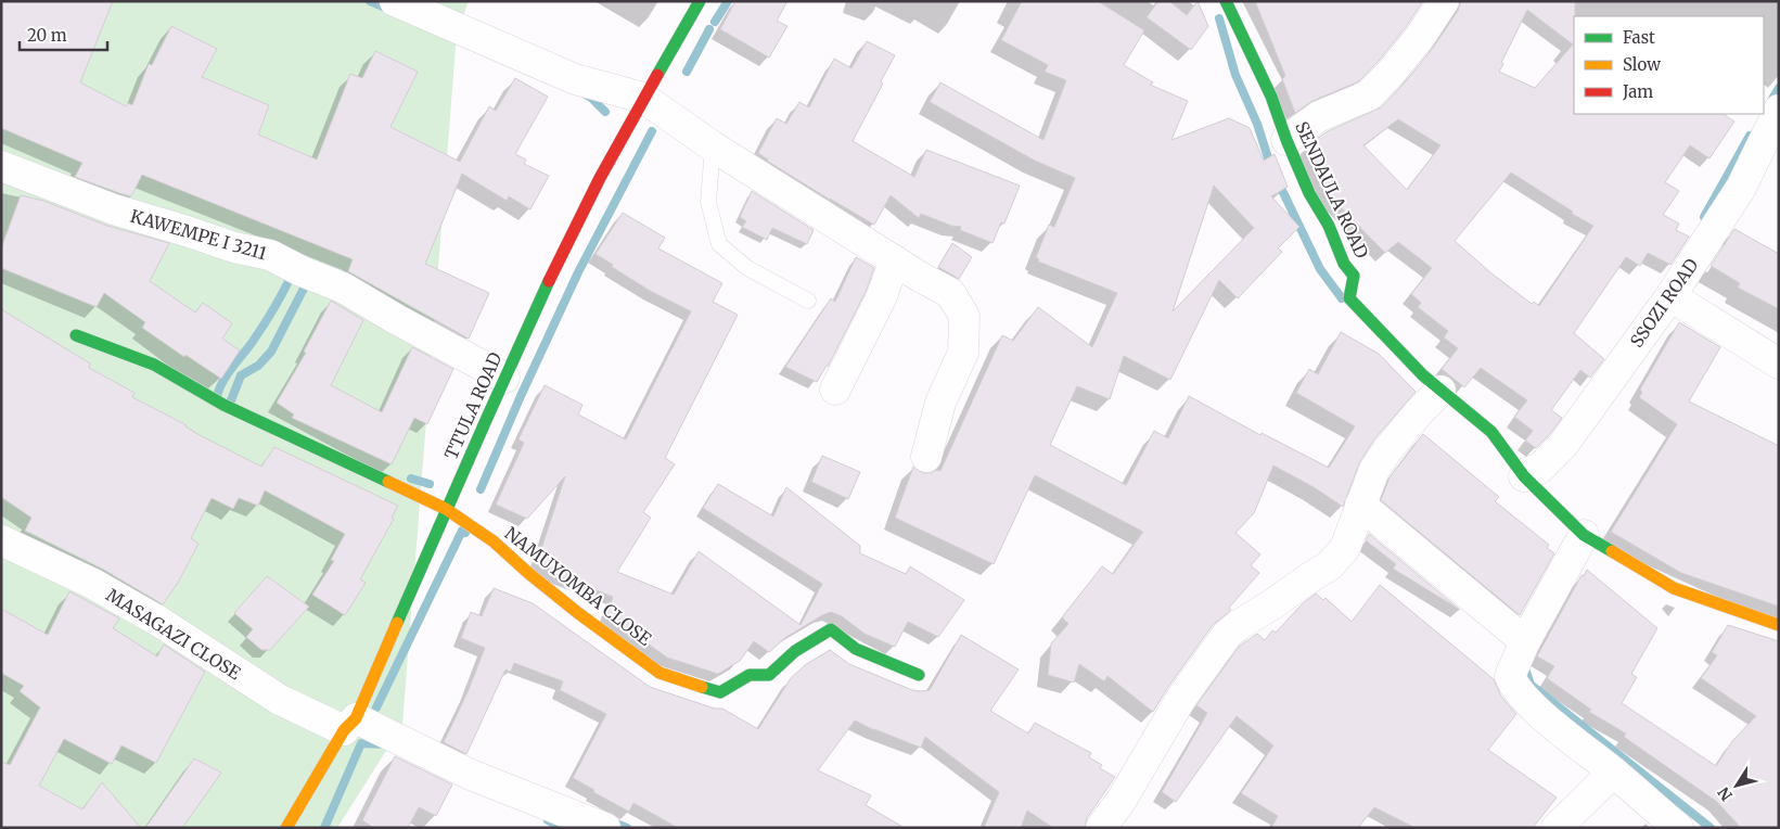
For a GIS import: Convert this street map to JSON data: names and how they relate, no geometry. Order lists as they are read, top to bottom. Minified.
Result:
{"streets":{"street":["SENDAULA ROAD","KAWEMPE I 3211","SSOZI ROAD","TTULA ROAD","NAMUYOMBA CLOSE","MASAGAZI CLOSE"]},"crossings":[["SENDAULA ROAD","SSOZI ROAD"],["KAWEMPE I 3211","TTULA ROAD"],["TTULA ROAD","NAMUYOMBA CLOSE"],["TTULA ROAD","MASAGAZI CLOSE"]],"legend":["Fast","Slow","Jam"],"scale_bar":"20 m","north":"bottom left"}
